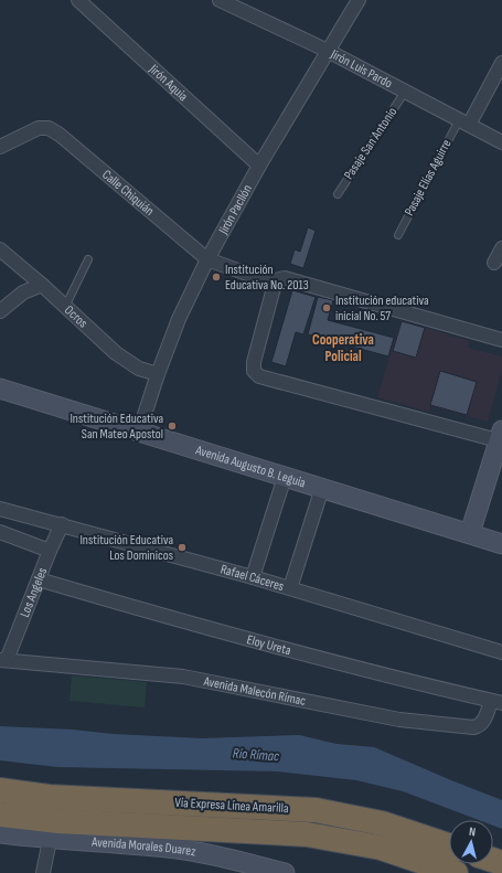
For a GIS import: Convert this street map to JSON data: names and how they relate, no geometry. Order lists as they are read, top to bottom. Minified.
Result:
{"streets":{"highway":["Vía Expresa Línea Amarilla"],"main road":["Avenida Augusto B. Leguia","Avenida Morales Duarez"],"street":["Jirón Luis Pardo","Jirón Aquia","Calle Chiquián","Jirón Pacllón","Ocros","Rafael Cáceres","Los Angeles","Eloy Ureta","Avenida Malecón Rímac"],"lane":["Pasaje San Antonio","Pasaje Elías Aguirre"]},"crossings":[["Jirón Luis Pardo","Pasaje San Antonio"],["Jirón Luis Pardo","Pasaje Elías Aguirre"],["Jirón Luis Pardo","Jirón Pacllón"],["Jirón Aquia","Jirón Pacllón"],["Calle Chiquián","Jirón Pacllón"],["Jirón Pacllón","Ocros"],["Jirón Pacllón","Avenida Augusto B. Leguia"],["Rafael Cáceres","Los Angeles"],["Los Angeles","Eloy Ureta"],["Los Angeles","Avenida Malecón Rímac"],["Eloy Ureta","Avenida Malecón Rímac"]],"districts":["Cooperativa Policial"],"water":["Río Rímac"],"places":["Institución Educativa No. 2013","Institución educativa inicial No. 57","Institución Educativa San Mateo Apostol","Institución Educativa Los Dominicos"],"north":"top"}
